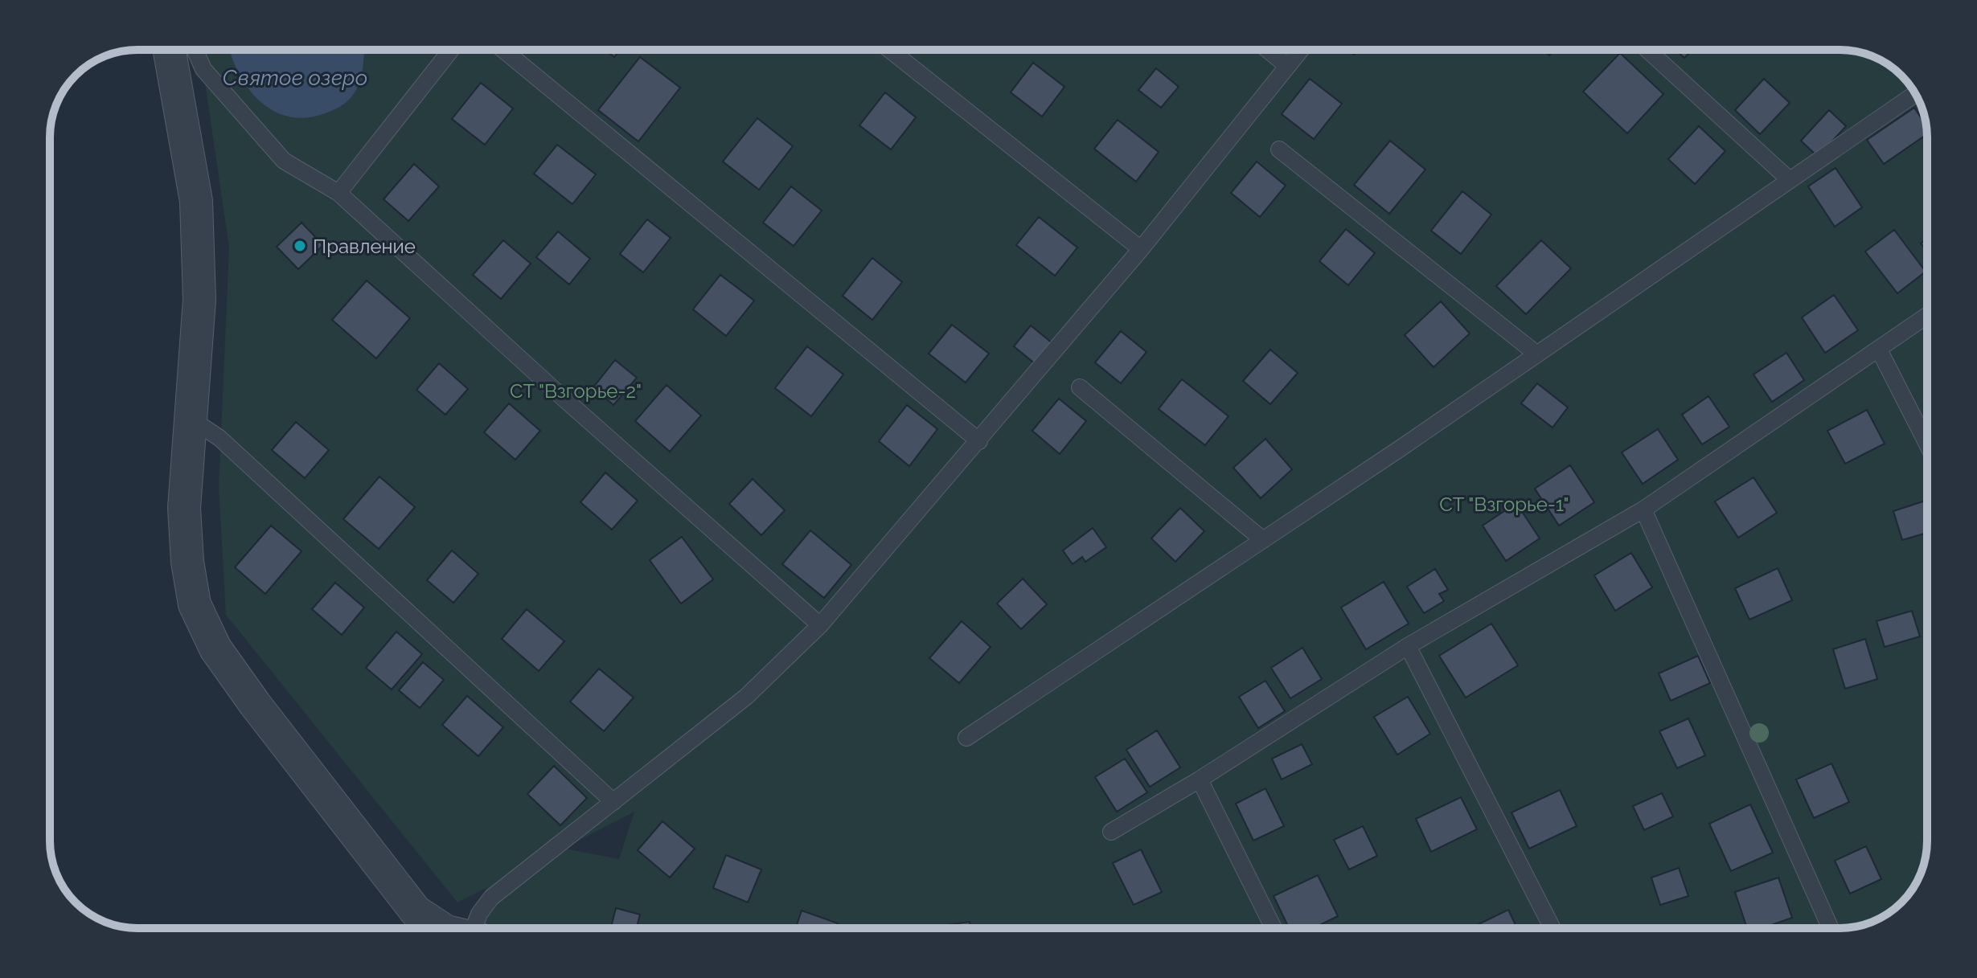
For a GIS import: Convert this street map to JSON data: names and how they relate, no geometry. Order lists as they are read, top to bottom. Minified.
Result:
{"water":["Святое озеро"],"parks":["СТ \"Взгорье-2\"","СТ \"Взгорье-1\""],"places":["Правление"]}
